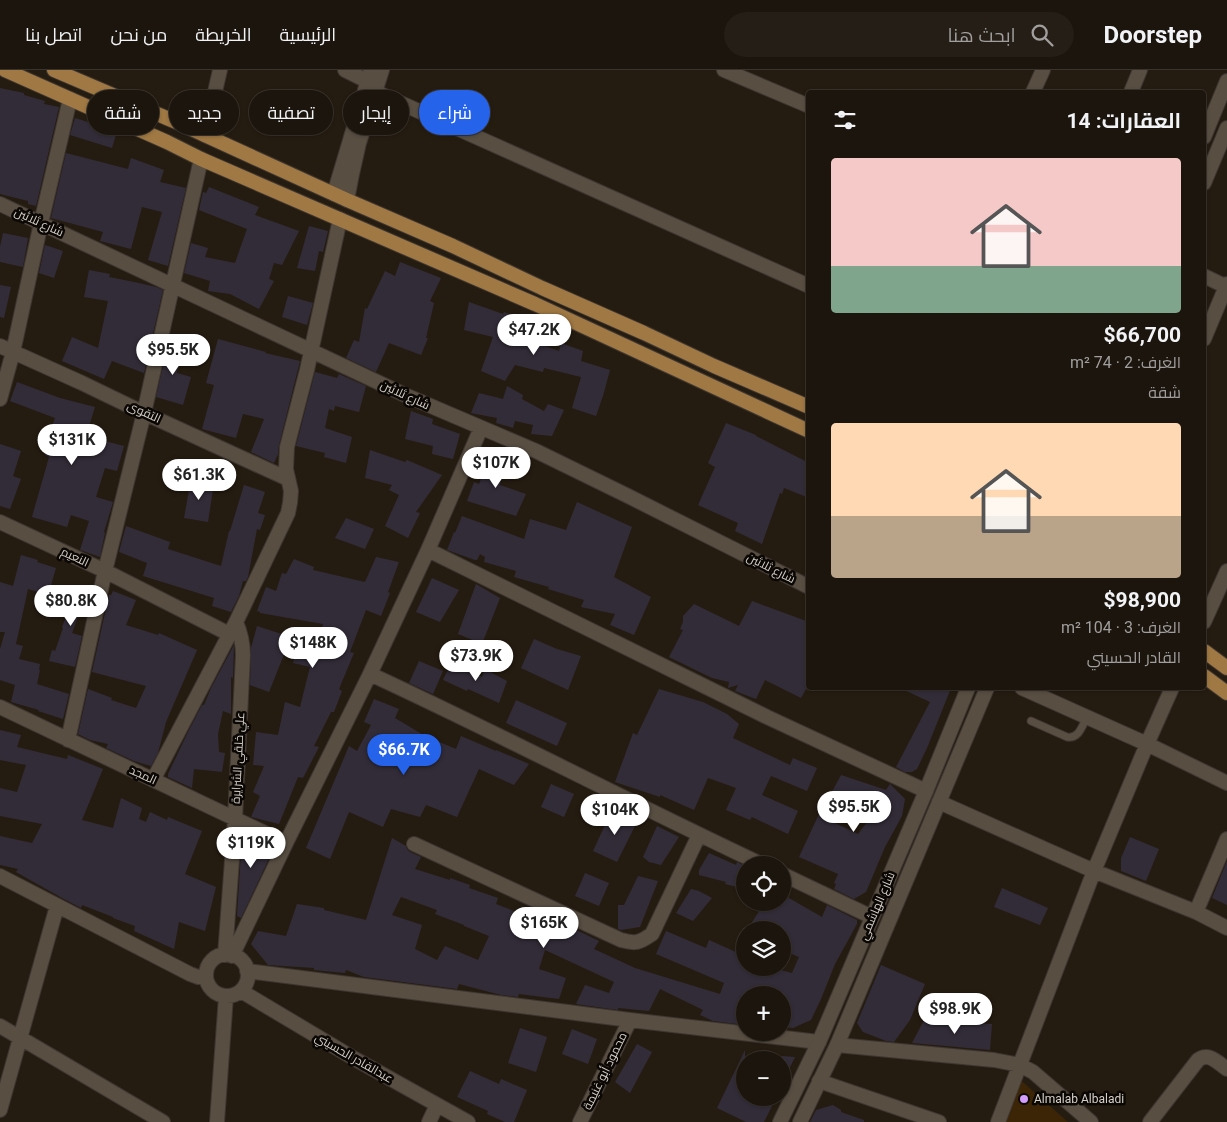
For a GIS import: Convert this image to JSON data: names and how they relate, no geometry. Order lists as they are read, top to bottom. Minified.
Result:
{"streets":{"street":["شارع ثلاثين","التقوى","النعيم","علي خلقي الشرايرة","المجد","شارع الهاشمي","عبدالقادر الحسيني","محمود أبو غنيمة"]},"crossings":[["النعيم","علي خلقي الشرايرة"],["علي خلقي الشرايرة","المجد"],["علي خلقي الشرايرة","عبدالقادر الحسيني"]],"places":["Almalab Albaladi"],"page":{"header":"Doorstep","search":"ابحث هنا","nav":["الرئيسية","الخريطة","من نحن","اتصل بنا"],"chip":["شراء","إيجار","تصفية","جديد","شقة"],"heading":"العقارات: 14","list":[{"name":"$66,700","note":"الغرف: 2 · 74 m² · شقة"},{"name":"$98,900","note":"الغرف: 3 · 104 m² · القادر الحسيني"}],"price":["$47.2K","$95.5K","$131K","$107K","$61.3K","$80.8K","$148K","$73.9K","$66.7K","$95.5K","$104K","$119K","$165K","$98.9K"],"map_buttons":["+","−"]}}
